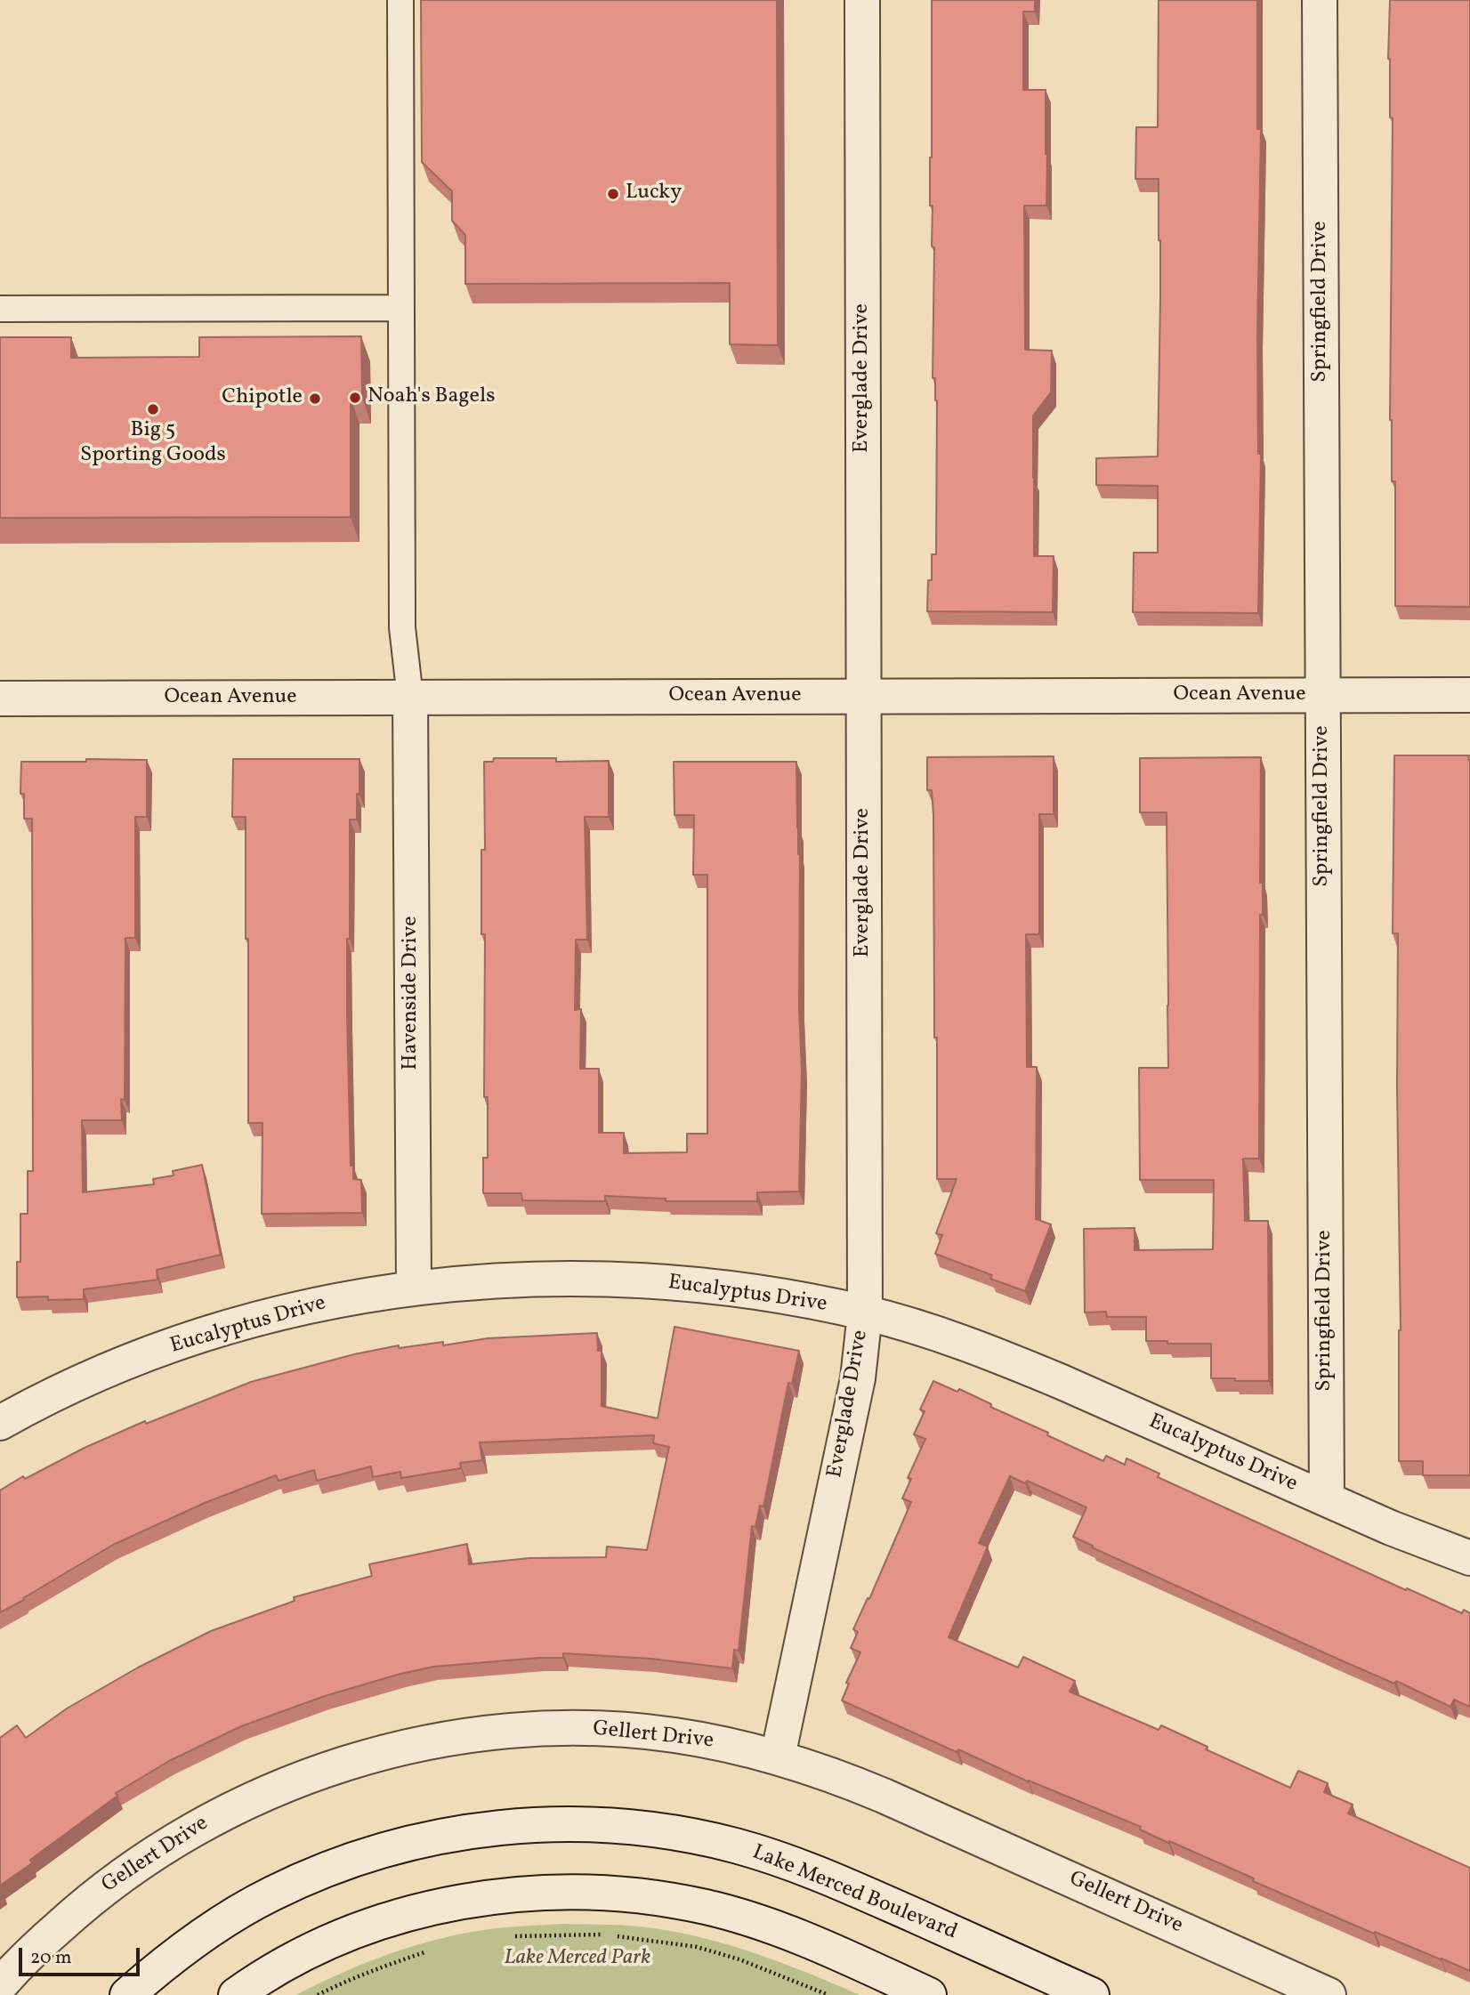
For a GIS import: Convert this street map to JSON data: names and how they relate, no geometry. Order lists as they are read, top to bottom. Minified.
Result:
{"streets":{"street":["Springfield Drive","Everglade Drive","Ocean Avenue","Havenside Drive","Eucalyptus Drive","Gellert Drive","Lake Merced Boulevard"]},"crossings":[["Springfield Drive","Ocean Avenue"],["Springfield Drive","Eucalyptus Drive"],["Everglade Drive","Ocean Avenue"],["Everglade Drive","Eucalyptus Drive"],["Everglade Drive","Gellert Drive"],["Ocean Avenue","Havenside Drive"],["Havenside Drive","Eucalyptus Drive"]],"parks":["Lake Merced Park"],"places":["Lucky","Noah's Bagels","Chipotle","Big 5 Sporting Goods"],"scale_bar":"20 m"}
